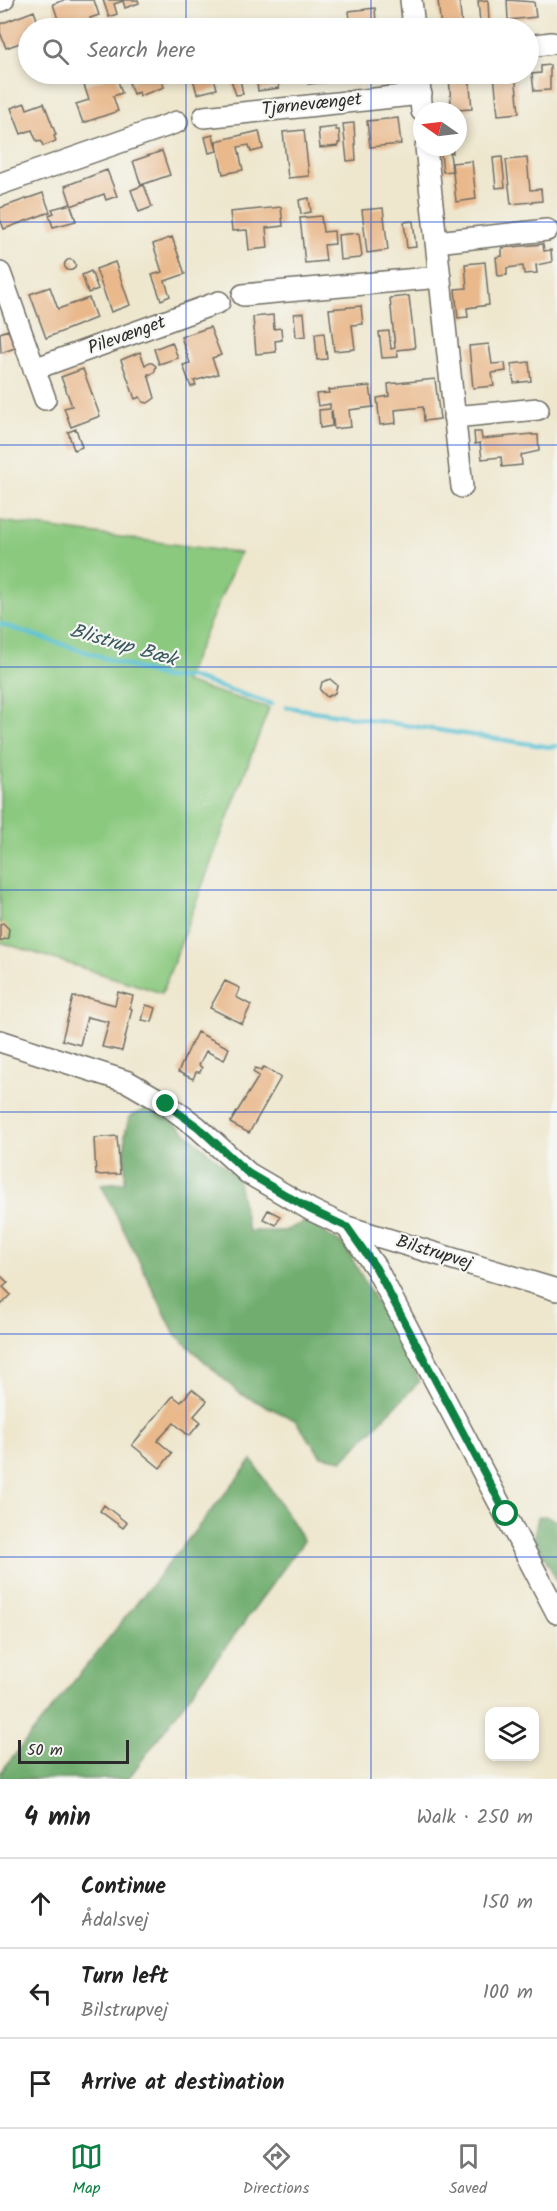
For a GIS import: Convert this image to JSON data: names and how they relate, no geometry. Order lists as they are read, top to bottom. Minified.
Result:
{"streets":{"street":["Tjørnevænget","Pilevænget","Bilstrupvej"]},"water":["Blistrup Bæk"],"scale_bar":"50 m","north":"left","page":{"search":"Search here","scale":"50 m","heading":["4 min","Walk · 250 m"],"list":[["Continue","Ådalsvej","150 m"],["Turn left","Bilstrupvej","100 m"],"Arrive at destination"],"nav":["Map","Directions","Saved"]}}
